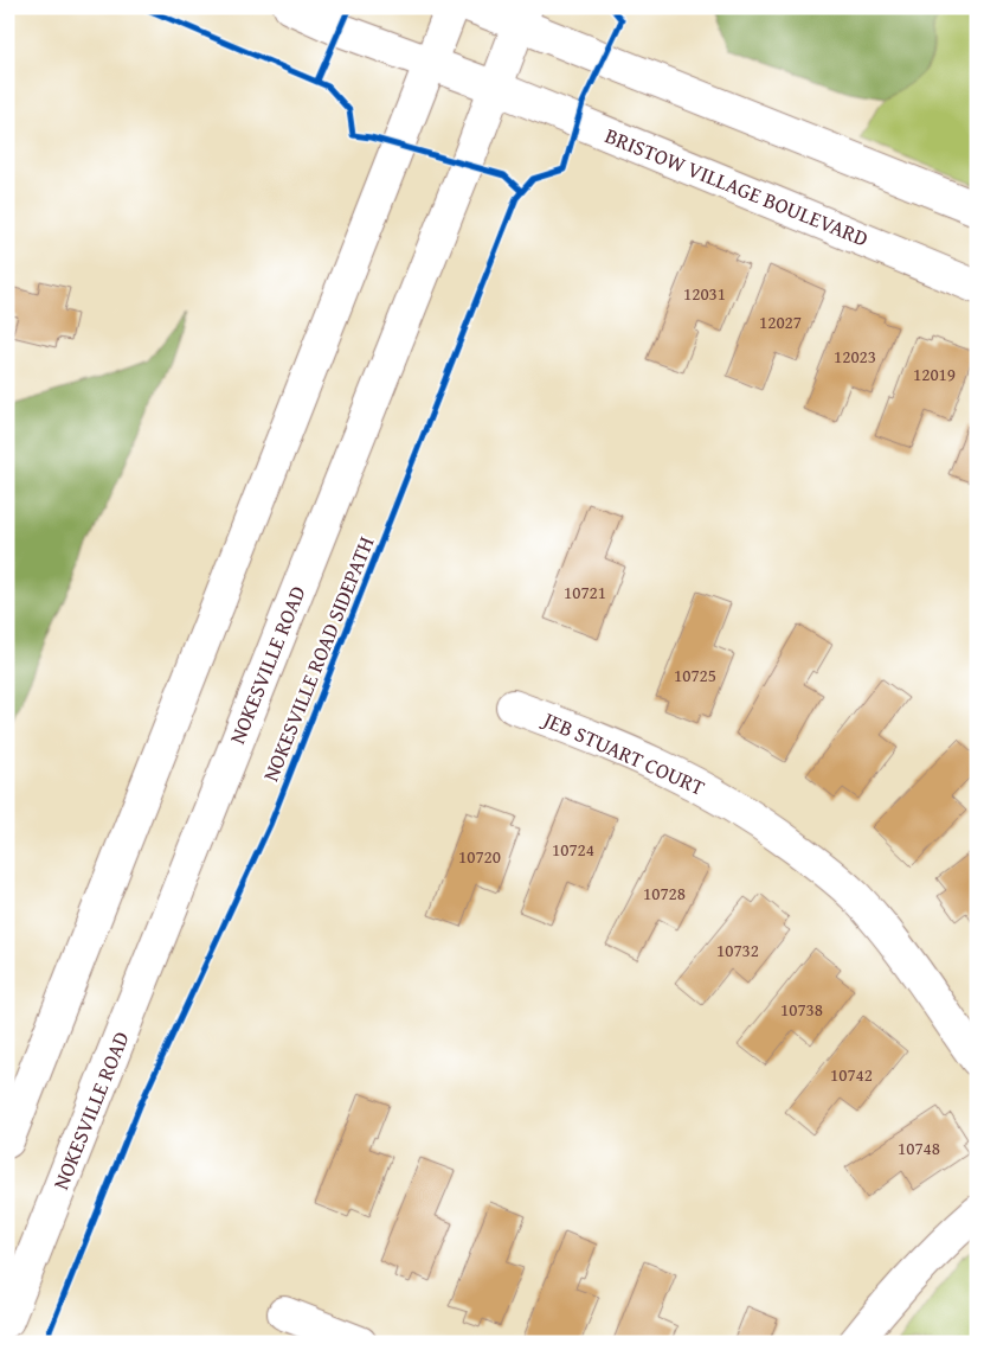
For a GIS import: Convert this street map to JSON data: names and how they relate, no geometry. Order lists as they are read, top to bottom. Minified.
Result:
{"streets":{"main road":["BRISTOW VILLAGE BOULEVARD","NOKESVILLE ROAD","JEB STUART COURT"],"cycle path":["NOKESVILLE ROAD SIDEPATH"]},"crossings":[["BRISTOW VILLAGE BOULEVARD","NOKESVILLE ROAD"]],"house_numbers":["12031","12027","12023","12019","10721","10725","10724","10720","10728","10732","10738","10742","10748"]}
